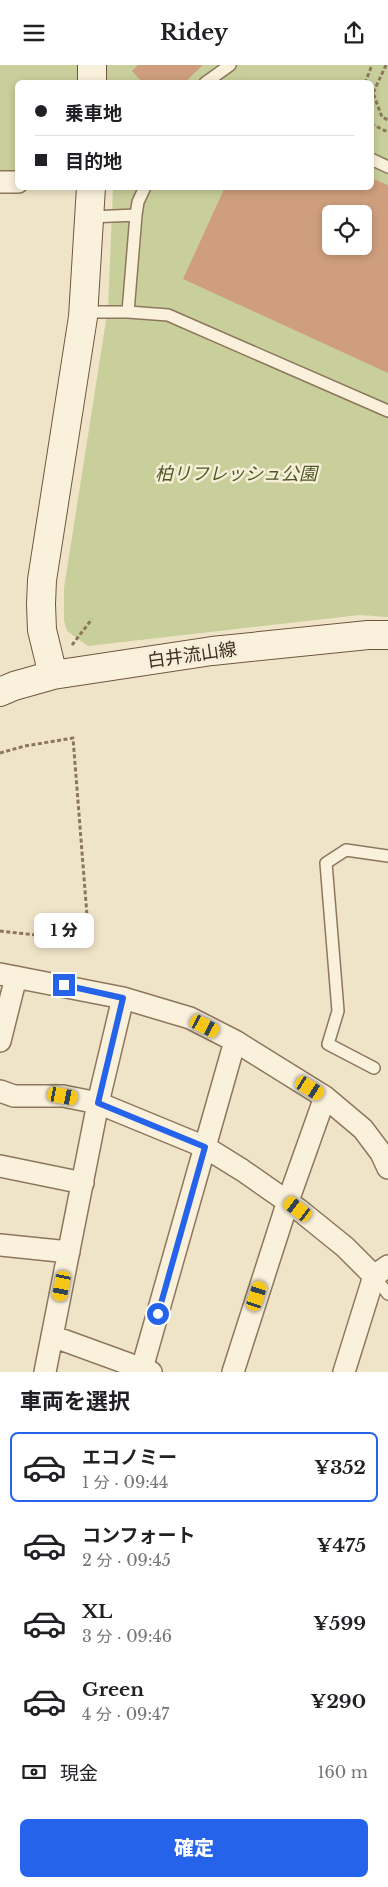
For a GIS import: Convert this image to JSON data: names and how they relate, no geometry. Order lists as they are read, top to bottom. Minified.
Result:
{"streets":{"street":["白井流山線"]},"parks":["柏リフレッシュ公園"],"page":{"header":"Ridey","banner":["乗車地","目的地"],"bubble":"1 分","heading":"車両を選択","list":[{"name":"エコノミー","note":"1 分 · 09:44","value":"¥352"},{"name":"コンフォート","note":"2 分 · 09:45","value":"¥475"},{"name":"XL","note":"3 分 · 09:46","value":"¥599"},{"name":"Green","note":"4 分 · 09:47","value":"¥290"}],"pay":["現金","160 m"],"buttons":"確定"}}
